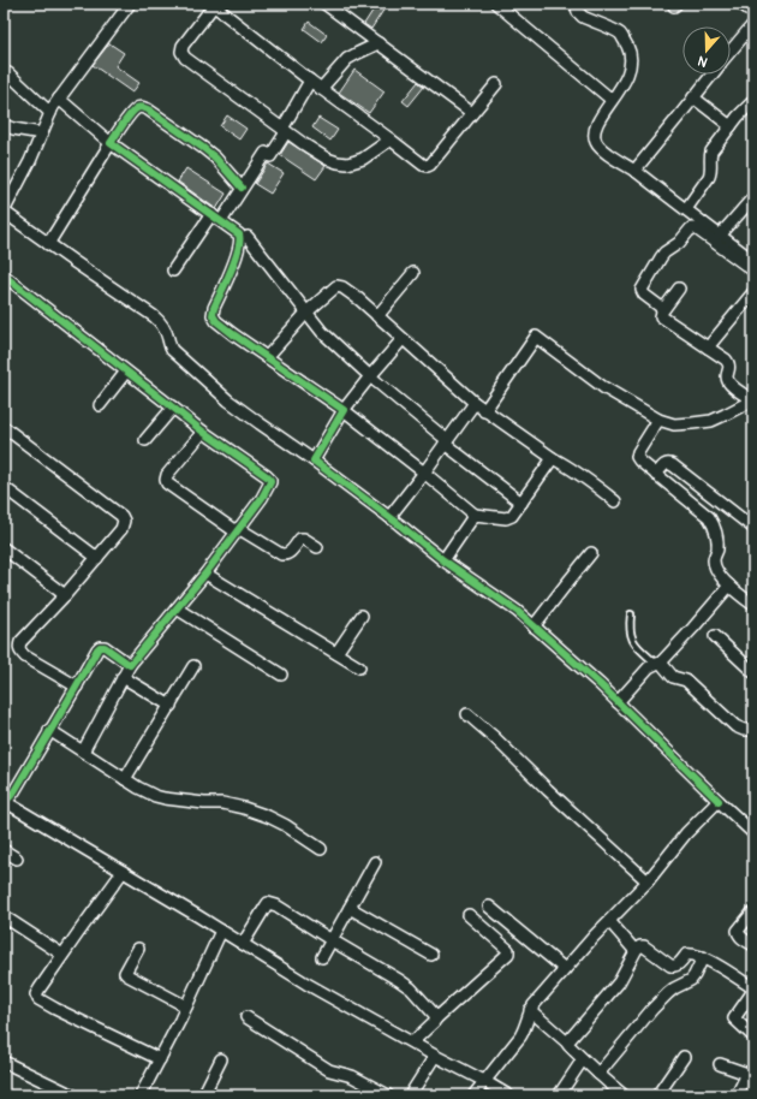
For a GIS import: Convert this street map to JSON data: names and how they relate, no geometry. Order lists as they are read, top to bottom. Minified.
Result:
{"north":"bottom"}
